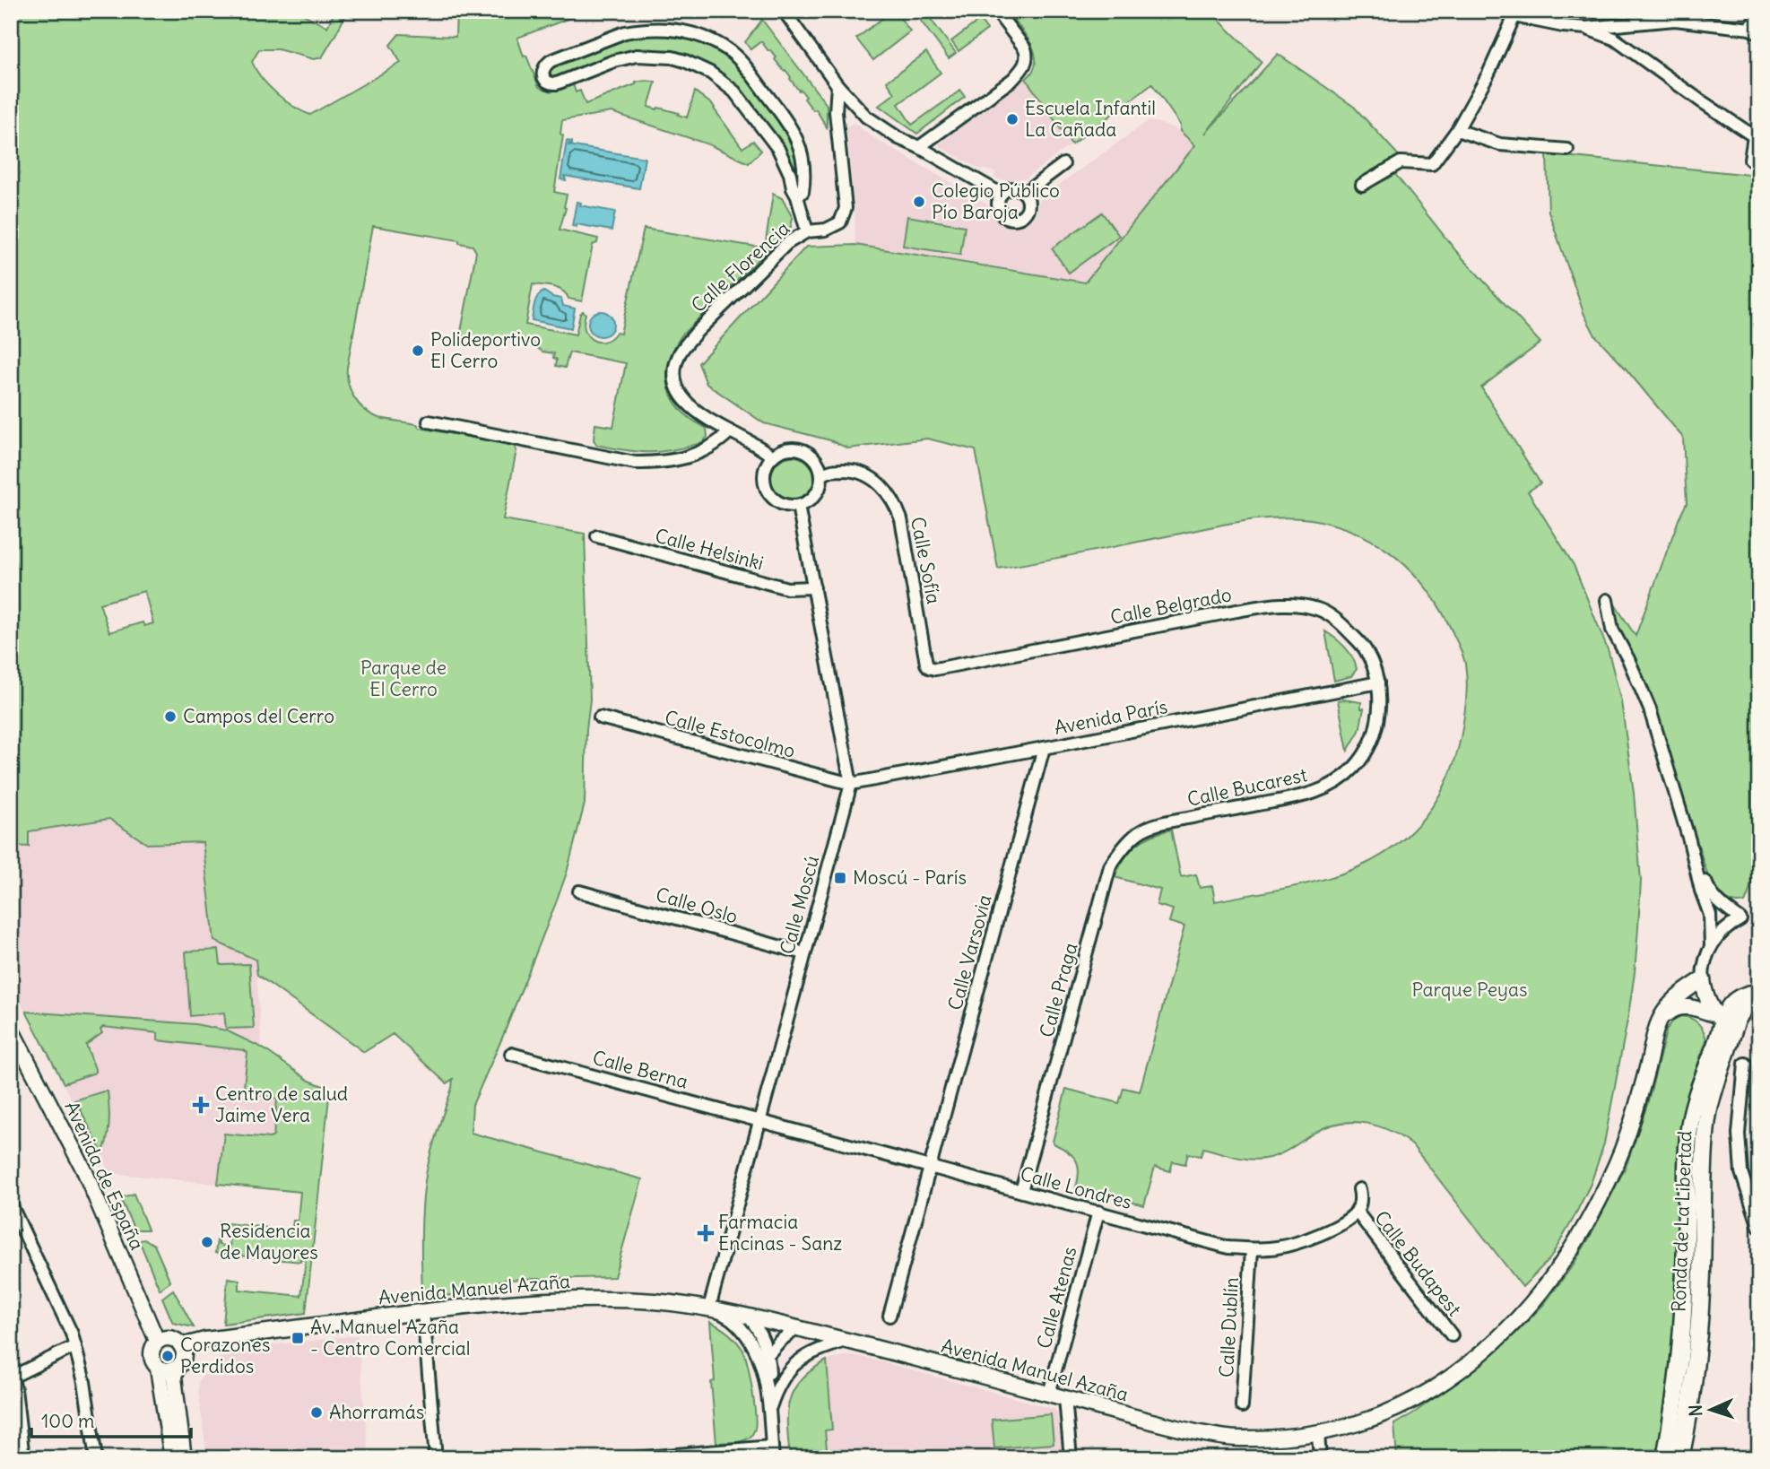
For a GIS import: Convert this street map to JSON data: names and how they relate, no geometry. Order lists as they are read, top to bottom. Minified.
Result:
{"streets":{"main road":["Ronda de La Libertad"],"street":["Calle Florencia","Calle Helsinki","Calle Sofía","Calle Belgrado","Avenida París","Calle Estocolmo","Calle Bucarest","Calle Moscú","Calle Oslo","Calle Varsovia","Calle Praga","Calle Berna","Avenida de España","Calle Londres","Calle Budapest","Avenida Manuel Azaña","Calle Atenas","Calle Dublín"]},"crossings":[["Calle Florencia","Calle Sofía"],["Calle Florencia","Calle Moscú"],["Calle Helsinki","Calle Moscú"],["Calle Sofía","Calle Belgrado"],["Calle Sofía","Calle Moscú"],["Calle Belgrado","Avenida París"],["Calle Belgrado","Calle Bucarest"],["Avenida París","Calle Estocolmo"],["Avenida París","Calle Bucarest"],["Avenida París","Calle Moscú"],["Avenida París","Calle Varsovia"],["Calle Estocolmo","Calle Moscú"],["Calle Bucarest","Calle Praga"],["Calle Moscú","Calle Oslo"],["Calle Moscú","Calle Berna"],["Calle Moscú","Calle Londres"],["Calle Moscú","Avenida Manuel Azaña"],["Calle Varsovia","Calle Londres"],["Calle Praga","Calle Londres"],["Calle Berna","Calle Londres"],["Avenida de España","Avenida Manuel Azaña"],["Calle Londres","Calle Budapest"],["Calle Londres","Calle Atenas"],["Calle Londres","Calle Dublín"],["Avenida Manuel Azaña","Calle Atenas"]],"parks":["Parque de El Cerro","Parque Peyas"],"places":{"other":["Escuela Infantil La Cañada","Colegio Público Pío Baroja","Polideportivo El Cerro","Campos del Cerro","Residencia de Mayores","Corazones Perdidos","Ahorramás"],"transit":["Moscú - París","Av. Manuel Azaña - Centro Comercial"],"health":["Centro de salud Jaime Vera","Farmacia Encinas - Sanz"]},"scale_bar":"100 m","north":"left"}
